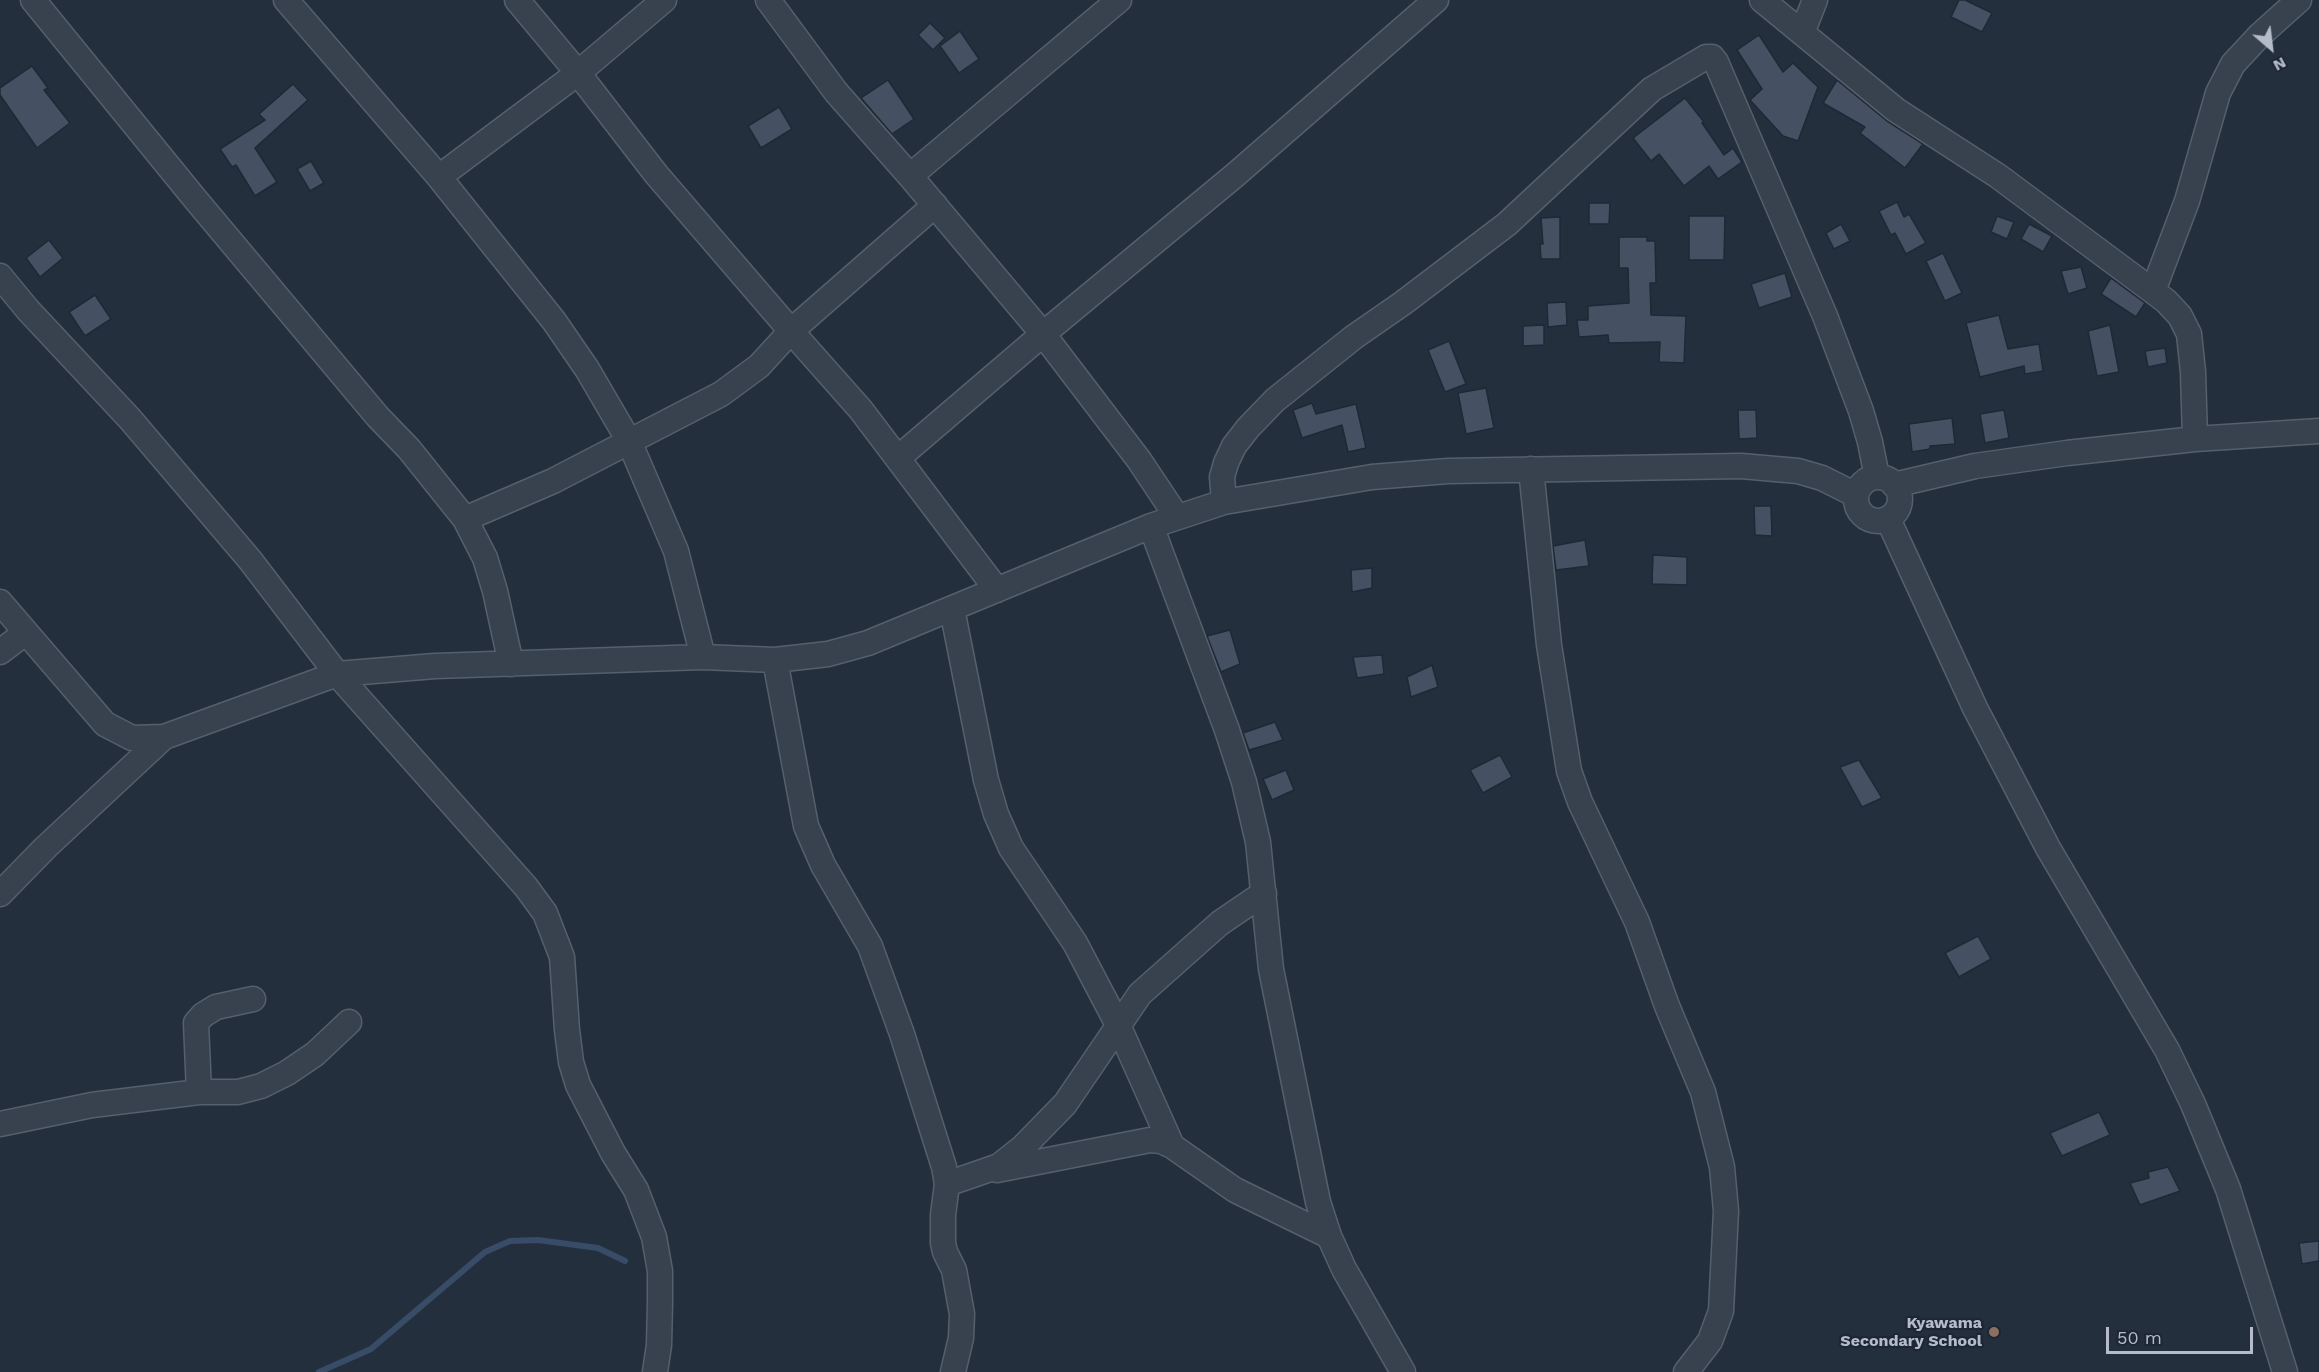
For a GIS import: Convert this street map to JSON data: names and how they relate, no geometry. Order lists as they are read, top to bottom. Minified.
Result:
{"places":["Kyawama Secondary School"],"scale_bar":"50 m","north":"bottom right"}
